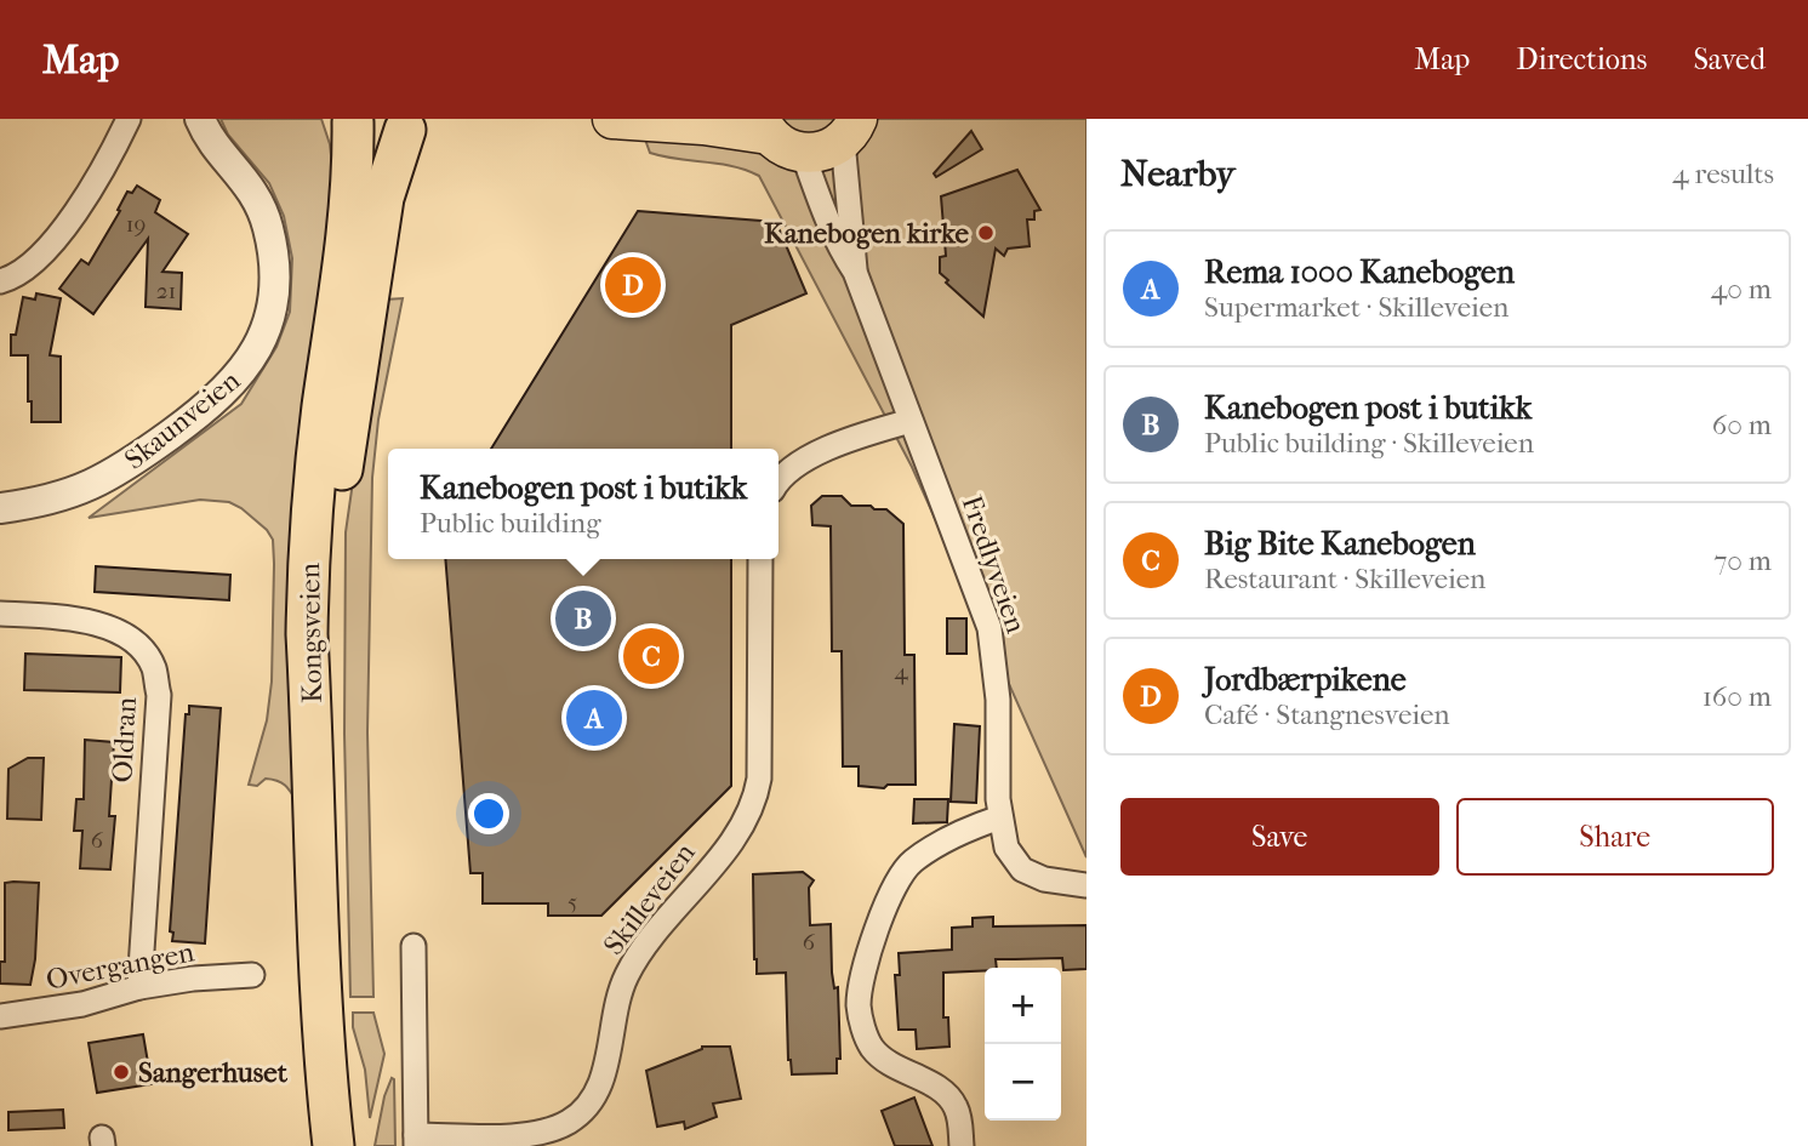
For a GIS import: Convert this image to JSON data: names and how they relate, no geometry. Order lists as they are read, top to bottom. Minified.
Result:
{"streets":{"highway":["Kongsveien"],"street":["Skaunveien","Fredlyveien","Oldran","Skilleveien","Overgangen"]},"crossings":[["Oldran","Overgangen"]],"places":["Kanebogen kirke","Sangerhuset"],"house_numbers":["19","21","4","6","5","6"],"page":{"header":"Map","nav":["Map","Directions","Saved"],"heading":["Nearby","4 results"],"list":[{"mark":"A","name":"Rema 1000 Kanebogen","note":"Supermarket · Skilleveien","value":"40 m"},{"mark":"B","name":"Kanebogen post i butikk","note":"Public building · Skilleveien","value":"60 m"},{"mark":"C","name":"Big Bite Kanebogen","note":"Restaurant · Skilleveien","value":"70 m"},{"mark":"D","name":"Jordbærpikene","note":"Café · Stangnesveien","value":"160 m"}],"pins":["D","B","C","A"],"popup":["Kanebogen post i butikk","Public building"],"buttons":["Save","Share"],"map_buttons":["+","−"]}}
